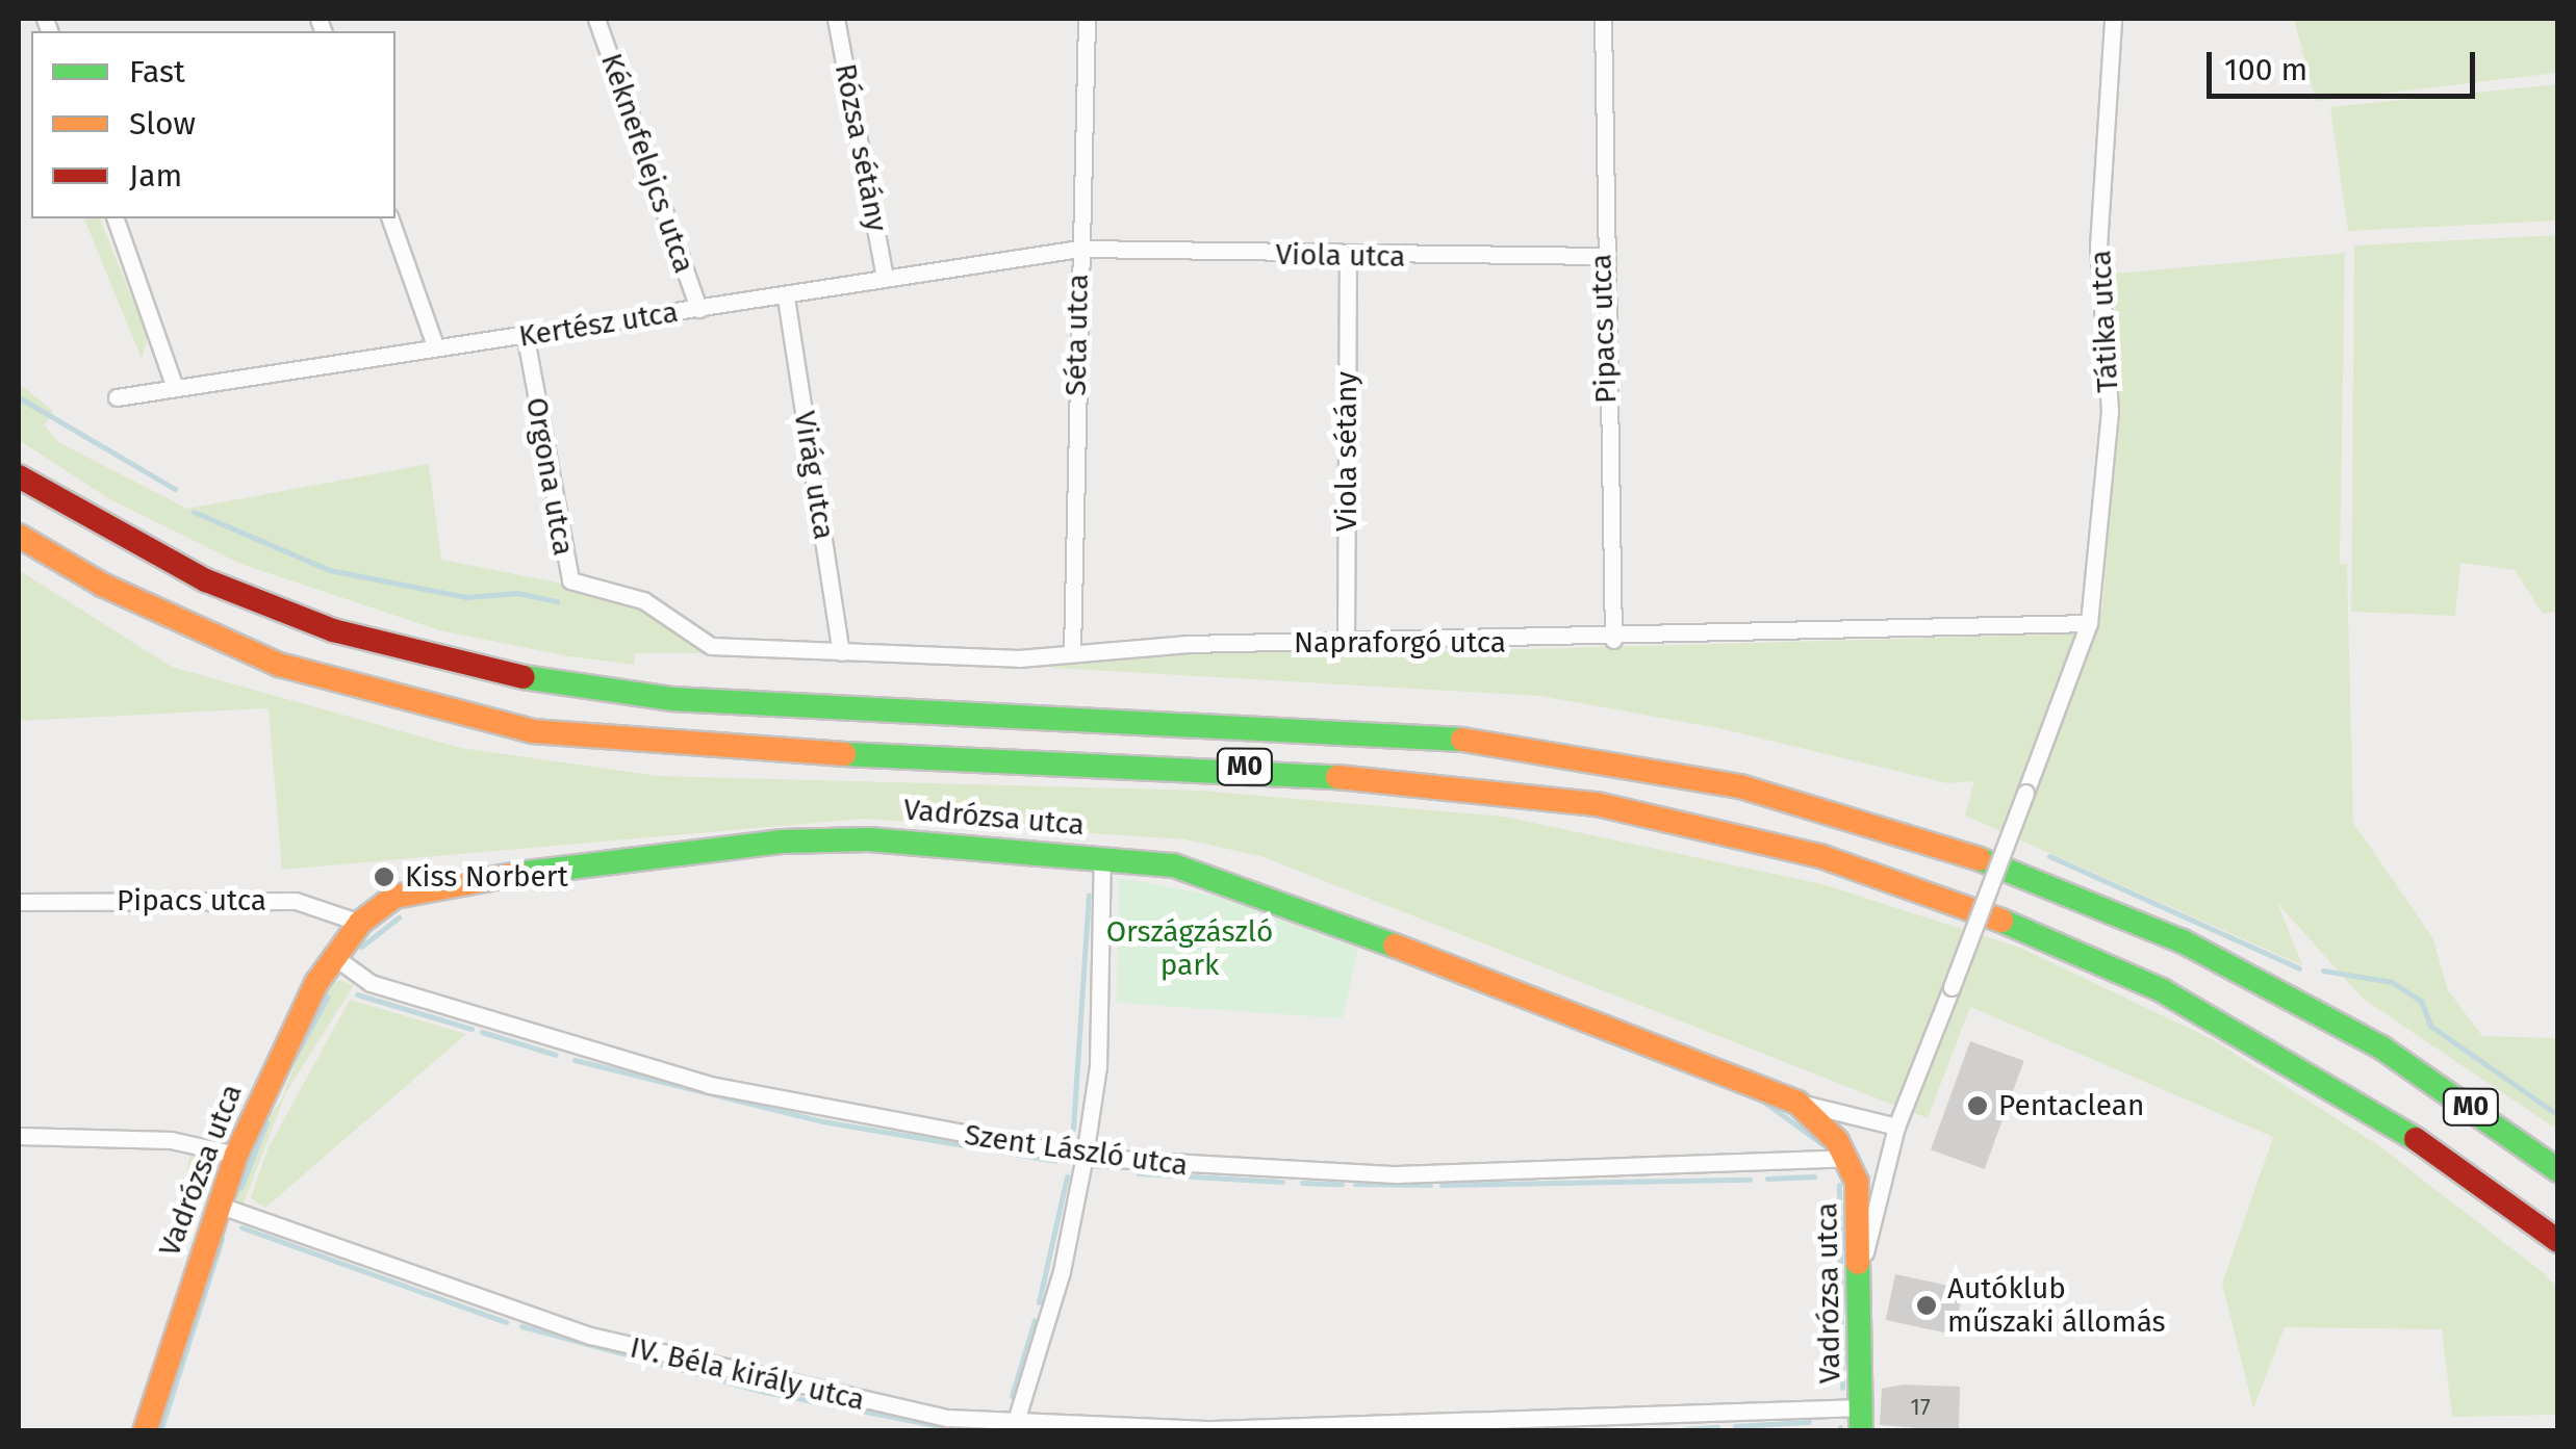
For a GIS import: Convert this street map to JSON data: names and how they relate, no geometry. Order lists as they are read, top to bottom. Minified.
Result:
{"streets":{"main road":["M0","Vadrózsa utca"],"street":["Rózsa sétány","Kéknefelejcs utca","Viola utca","Tátika utca","Kertész utca","Pipacs utca","Séta utca","Viola sétány","Virág utca","Orgona utca","Napraforgó utca","Szent László utca","IV. Béla király utca"]},"crossings":[["Rózsa sétány","Kertész utca"],["Kéknefelejcs utca","Kertész utca"],["Viola utca","Kertész utca"],["Viola utca","Pipacs utca"],["Viola utca","Séta utca"],["Viola utca","Viola sétány"],["Tátika utca","Napraforgó utca"],["Tátika utca","Vadrózsa utca"],["Kertész utca","Séta utca"],["Kertész utca","Virág utca"],["Kertész utca","Orgona utca"],["Pipacs utca","Napraforgó utca"],["Pipacs utca","Vadrózsa utca"],["Séta utca","Napraforgó utca"],["Viola sétány","Napraforgó utca"],["Virág utca","Napraforgó utca"],["Orgona utca","Napraforgó utca"],["Vadrózsa utca","Szent László utca"],["Vadrózsa utca","IV. Béla király utca"]],"parks":["Országzászló park"],"places":["Kiss Norbert","Pentaclean","Autóklub műszaki állomás"],"house_numbers":["17"],"legend":["Fast","Slow","Jam"],"scale_bar":"100 m"}
